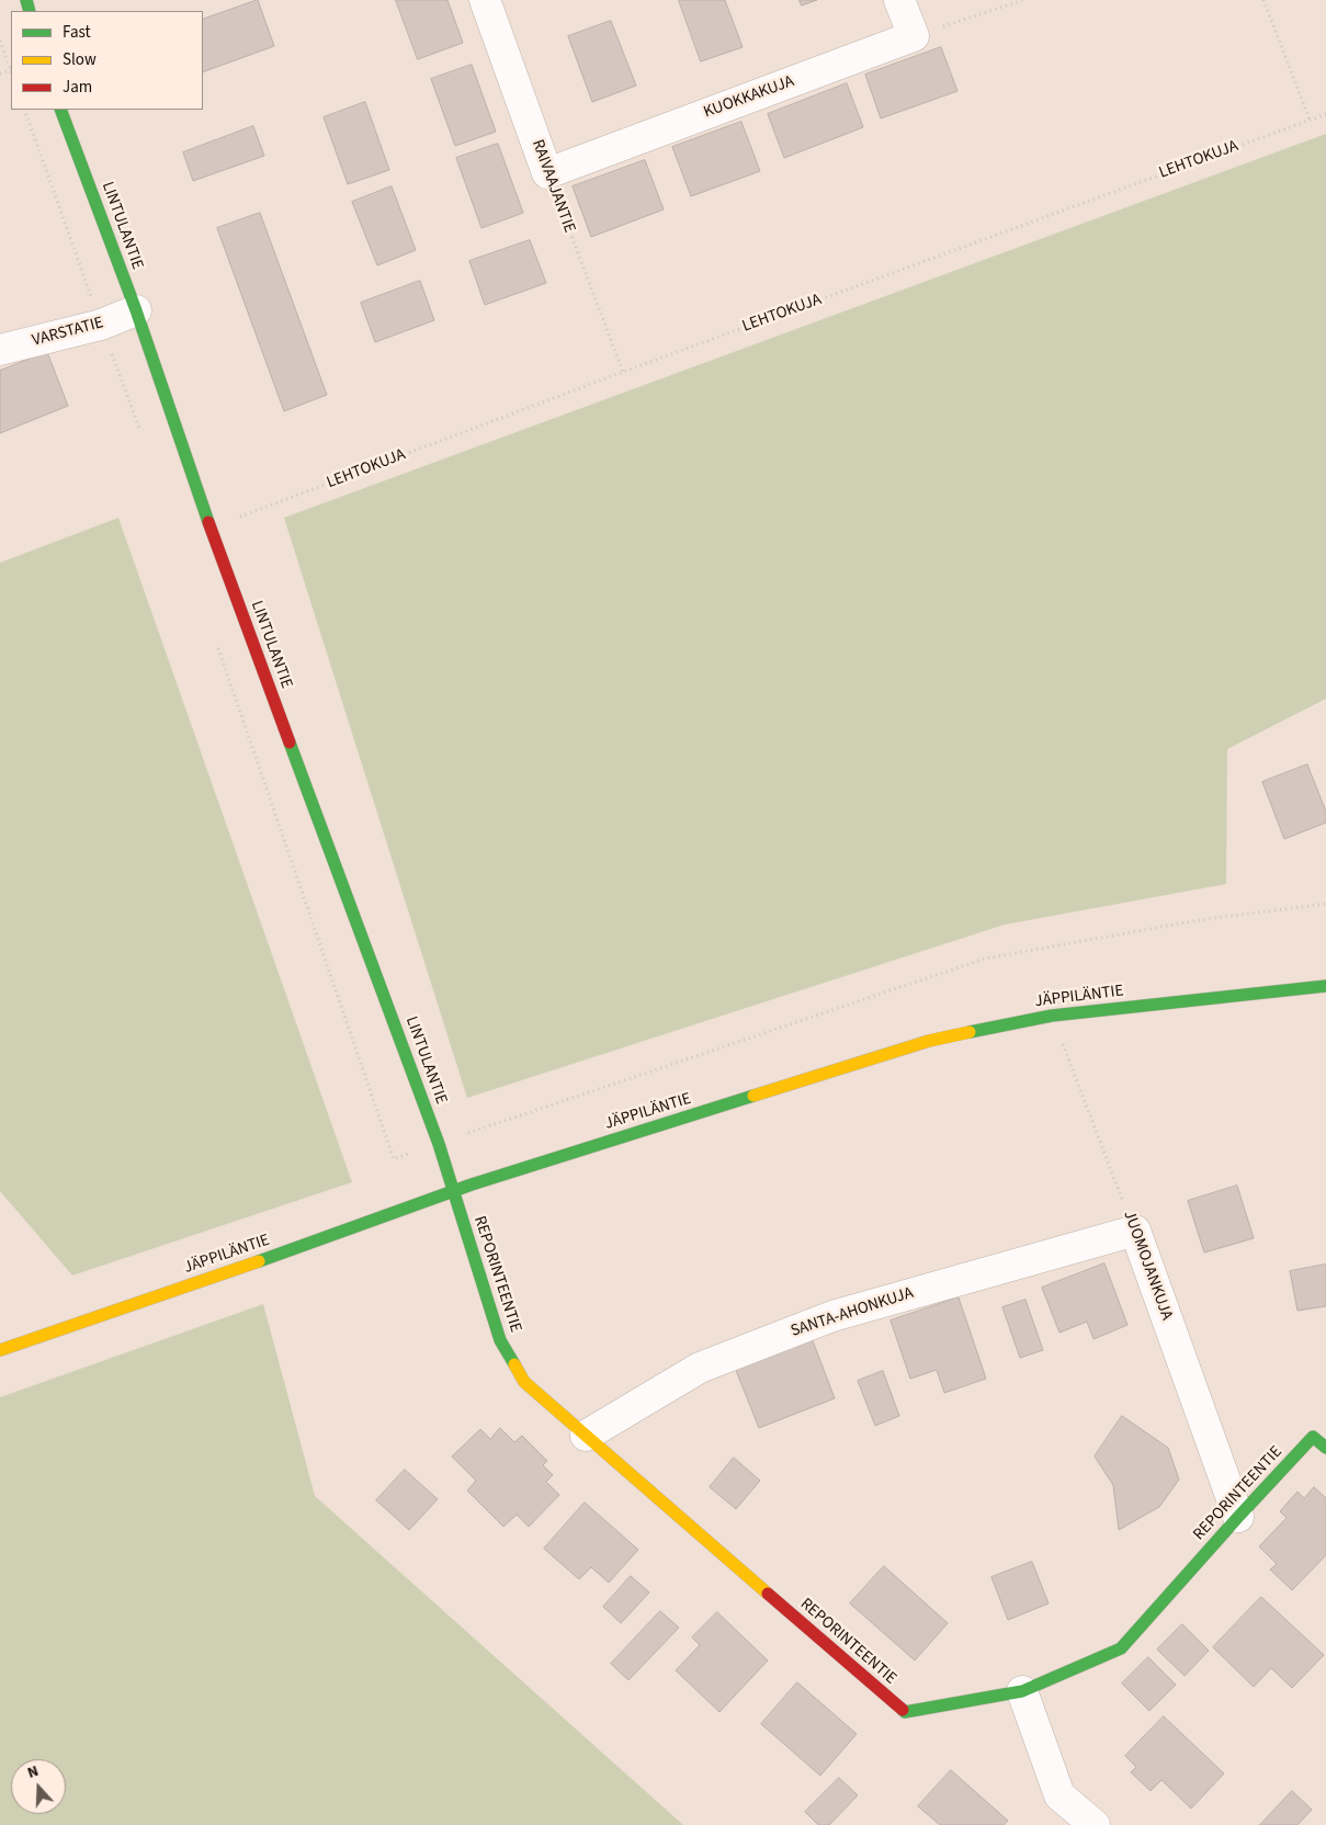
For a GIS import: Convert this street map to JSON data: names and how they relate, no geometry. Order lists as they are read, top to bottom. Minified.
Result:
{"streets":{"street":["KUOKKAKUJA","RAIVAAJANTIE","LINTULANTIE","VARSTATIE","JÄPPILÄNTIE","JUOMOJANKUJA","REPORINTEENTIE","SANTA-AHONKUJA"],"path":["LEHTOKUJA"]},"crossings":[["KUOKKAKUJA","RAIVAAJANTIE"],["LEHTOKUJA","RAIVAAJANTIE"],["LINTULANTIE","VARSTATIE"],["LINTULANTIE","JÄPPILÄNTIE"],["LINTULANTIE","REPORINTEENTIE"],["JÄPPILÄNTIE","JUOMOJANKUJA"],["JÄPPILÄNTIE","REPORINTEENTIE"],["JUOMOJANKUJA","REPORINTEENTIE"],["JUOMOJANKUJA","SANTA-AHONKUJA"],["REPORINTEENTIE","SANTA-AHONKUJA"]],"legend":["Fast","Slow","Jam"],"north":"top"}
